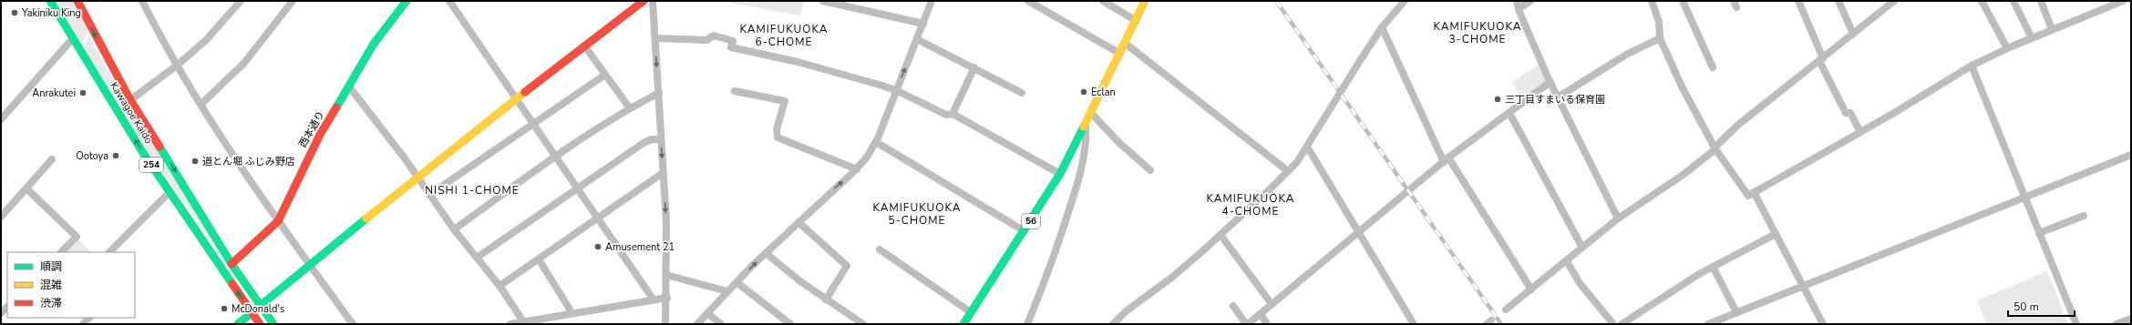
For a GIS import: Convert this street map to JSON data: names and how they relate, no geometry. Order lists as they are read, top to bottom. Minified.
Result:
{"streets":{"main road":["Kawagoe Kaido","西本通り","254","56"]},"crossings":[["Kawagoe Kaido","西本通り"]],"districts":["KAMIFUKUOKA 3-CHOME","KAMIFUKUOKA 6-CHOME","NISHI 1-CHOME","KAMIFUKUOKA 4-CHOME","KAMIFUKUOKA 5-CHOME"],"places":["Yakiniku King","Eclan","Anrakutei","三丁目すまいる保育園","Ootoya","道とん堀 ふじみ野店","Amusement 21","McDonald's"],"legend":["順調","混雑","渋滞"],"scale_bar":"50 m"}
